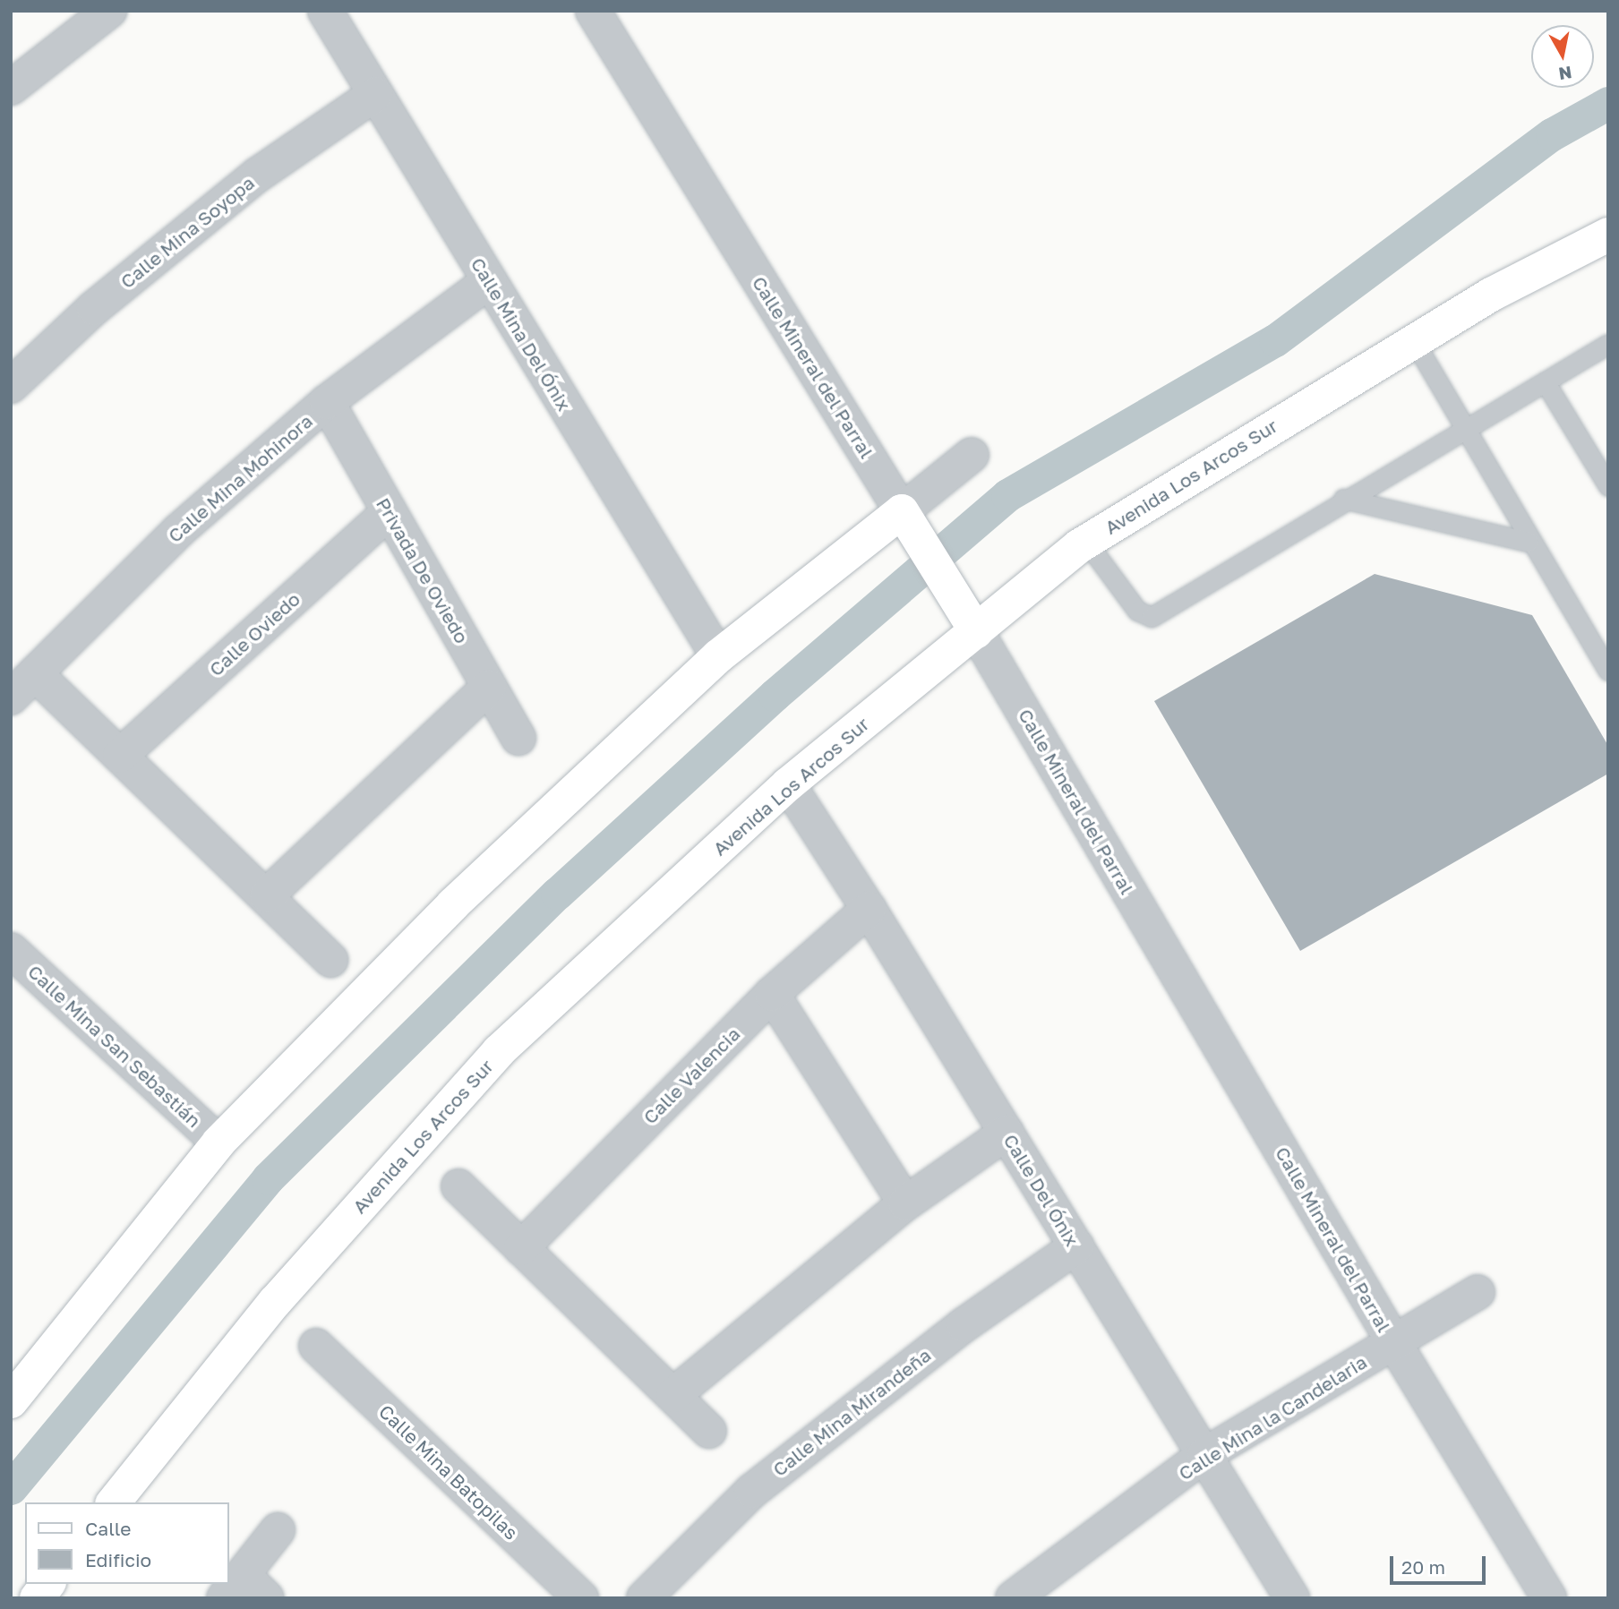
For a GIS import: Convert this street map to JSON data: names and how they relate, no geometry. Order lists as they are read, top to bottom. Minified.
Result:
{"streets":{"street":["Calle Mina Soyopa","Calle Mina Del Ónix","Calle Mineral del Parral","Avenida Los Arcos Sur","Calle Mina Mohinora","Privada De Oviedo","Calle Oviedo","Calle Mina San Sebastián","Calle Valencia","Calle Del Ónix","Calle Mina Mirandeña","Calle Mina la Candelaria","Calle Mina Batopilas"]},"crossings":[["Calle Mina Soyopa","Calle Mina Del Ónix"],["Calle Mina Del Ónix","Calle Mina Mohinora"],["Calle Mineral del Parral","Avenida Los Arcos Sur"],["Calle Mineral del Parral","Calle Mina la Candelaria"],["Avenida Los Arcos Sur","Calle Del Ónix"],["Calle Mina Mohinora","Privada De Oviedo"],["Privada De Oviedo","Calle Oviedo"],["Calle Valencia","Calle Del Ónix"],["Calle Del Ónix","Calle Mina Mirandeña"],["Calle Del Ónix","Calle Mina la Candelaria"]],"legend":["Calle","Edificio"],"scale_bar":"20 m","north":"bottom"}
